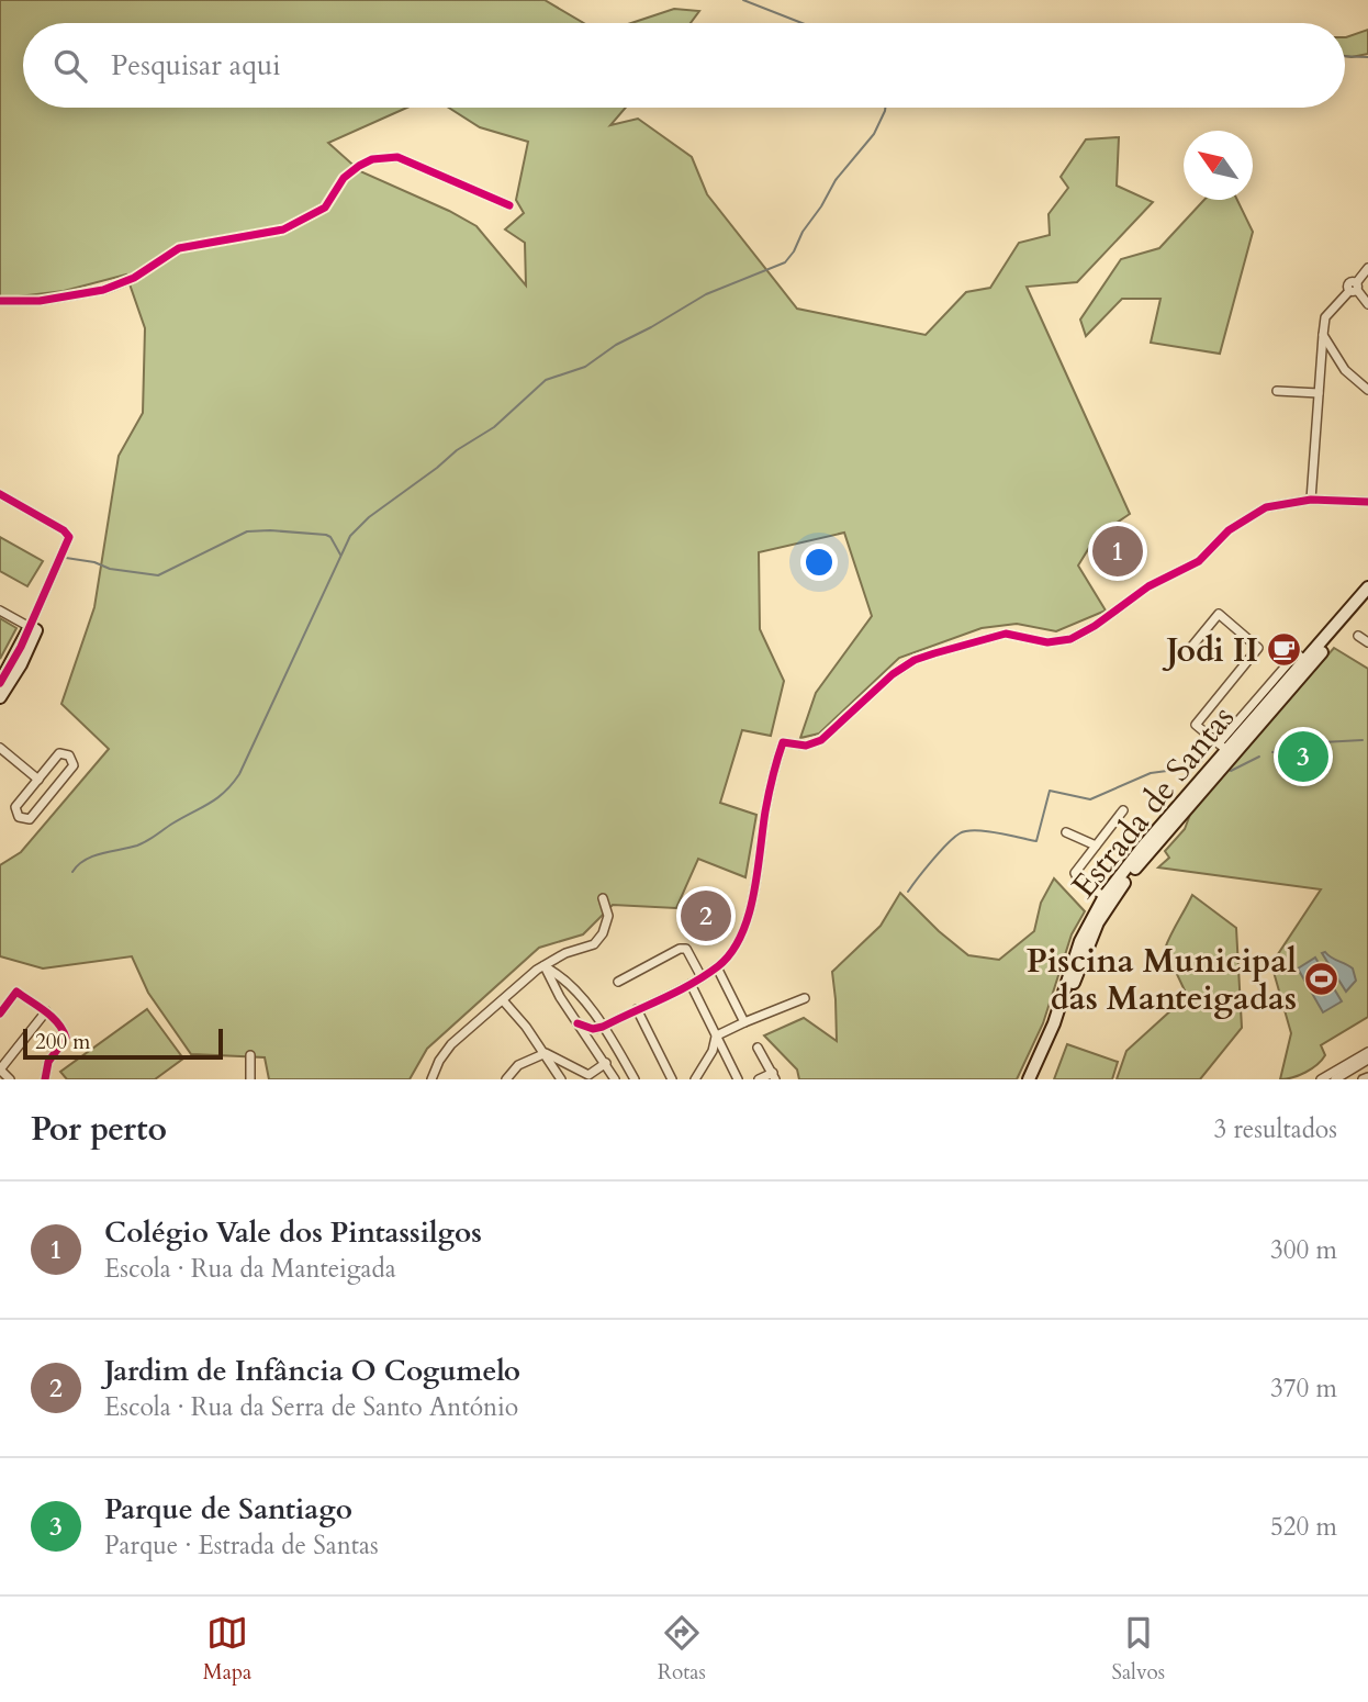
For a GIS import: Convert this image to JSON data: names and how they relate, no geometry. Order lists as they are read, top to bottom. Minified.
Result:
{"streets":{"main road":["Estrada de Santas"]},"places":{"cafe":["Jodi II"],"sports":["Piscina Municipal das Manteigadas"]},"scale_bar":"200 m","north":"top left","page":{"search":"Pesquisar aqui","pins":["1","3","2"],"scale":"200 m","heading":["Por perto","3 resultados"],"list":[{"mark":"1","name":"Colégio Vale dos Pintassilgos","note":"Escola · Rua da Manteigada","value":"300 m"},{"mark":"2","name":"Jardim de Infância O Cogumelo","note":"Escola · Rua da Serra de Santo António","value":"370 m"},{"mark":"3","name":"Parque de Santiago","note":"Parque · Estrada de Santas","value":"520 m"}],"nav":["Mapa","Rotas","Salvos"]}}
